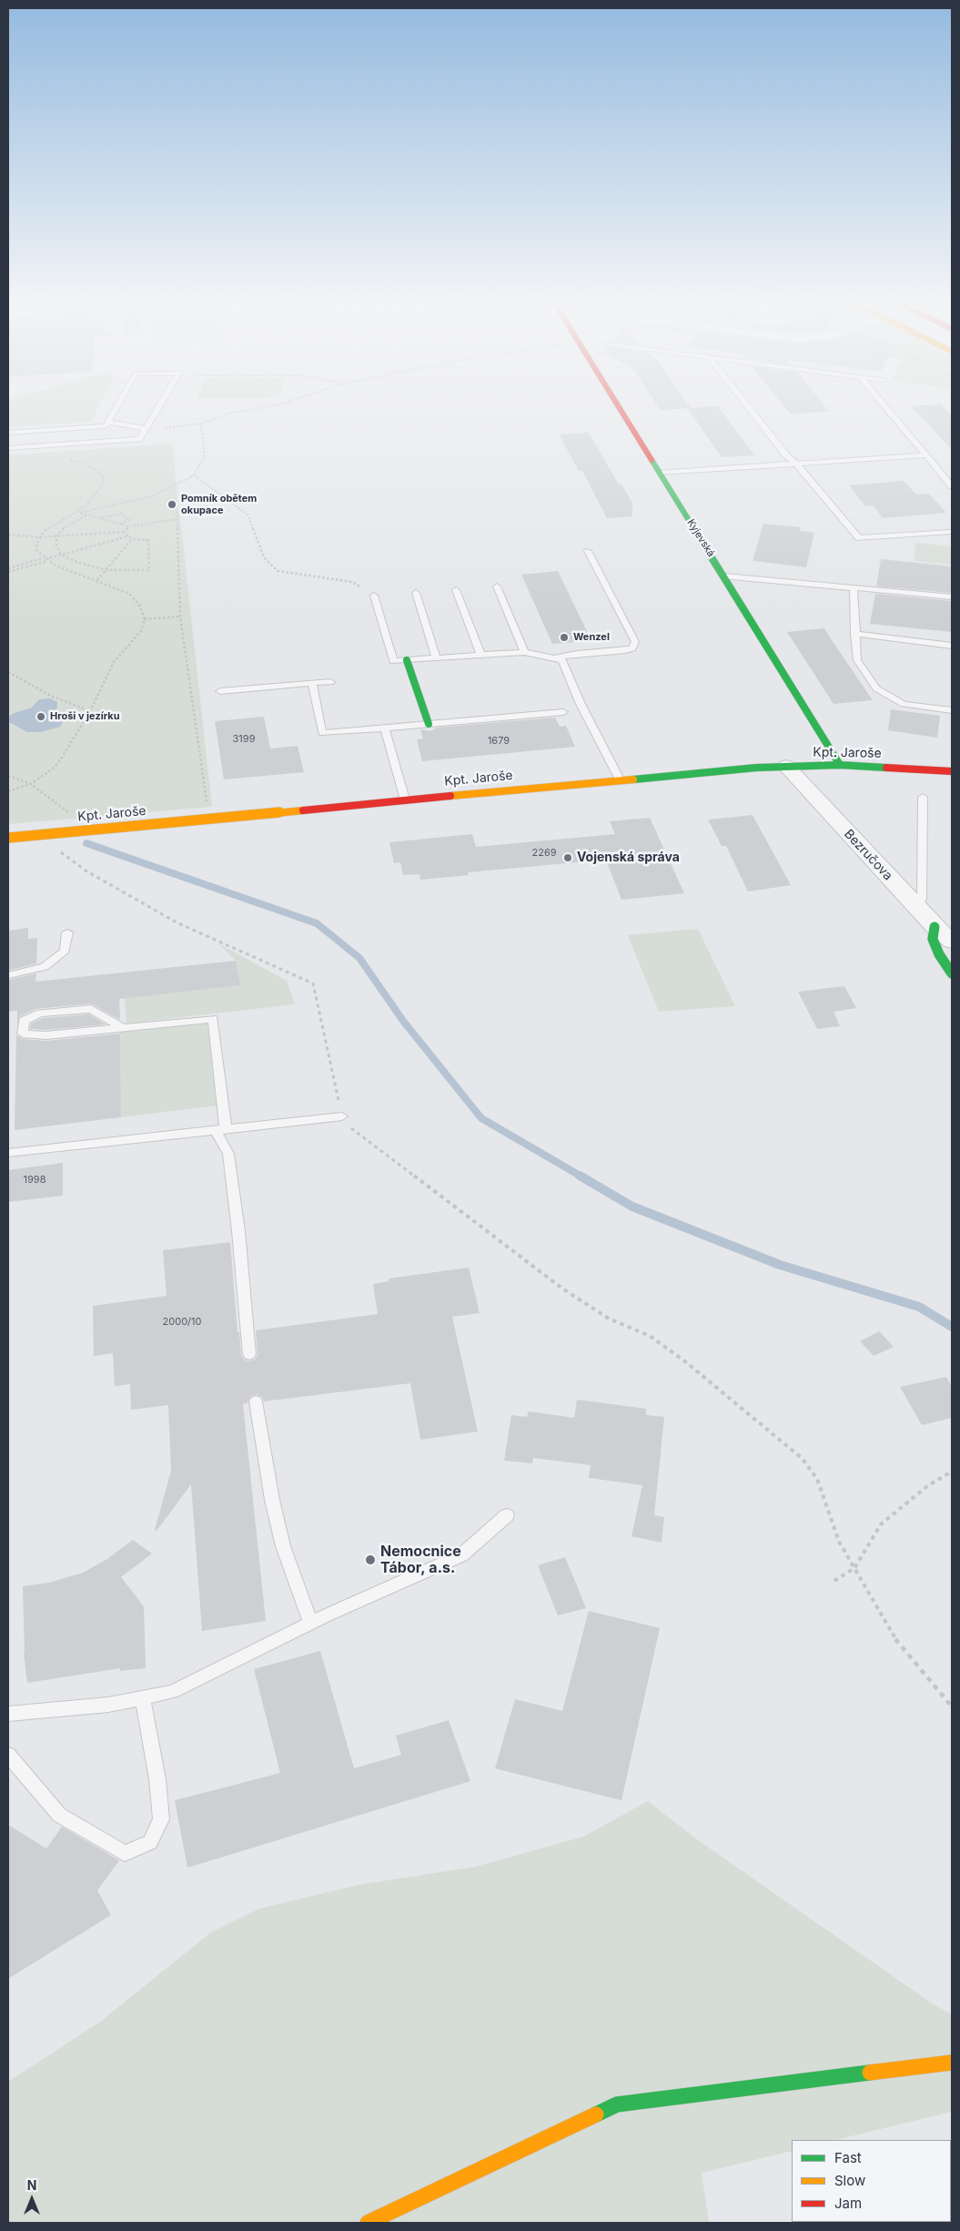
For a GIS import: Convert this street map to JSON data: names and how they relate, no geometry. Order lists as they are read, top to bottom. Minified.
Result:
{"streets":{"street":["Kyjevská","Kpt. Jaroše","Bezručova"]},"crossings":[["Kyjevská","Kpt. Jaroše"],["Kpt. Jaroše","Bezručova"]],"places":["Pomník obětem okupace","Wenzel","Hroši v jezírku","Vojenská správa","Nemocnice Tábor, a.s."],"house_numbers":["3199","1679","2269","1998","2000/10"],"legend":["Fast","Slow","Jam"],"north":"top"}
